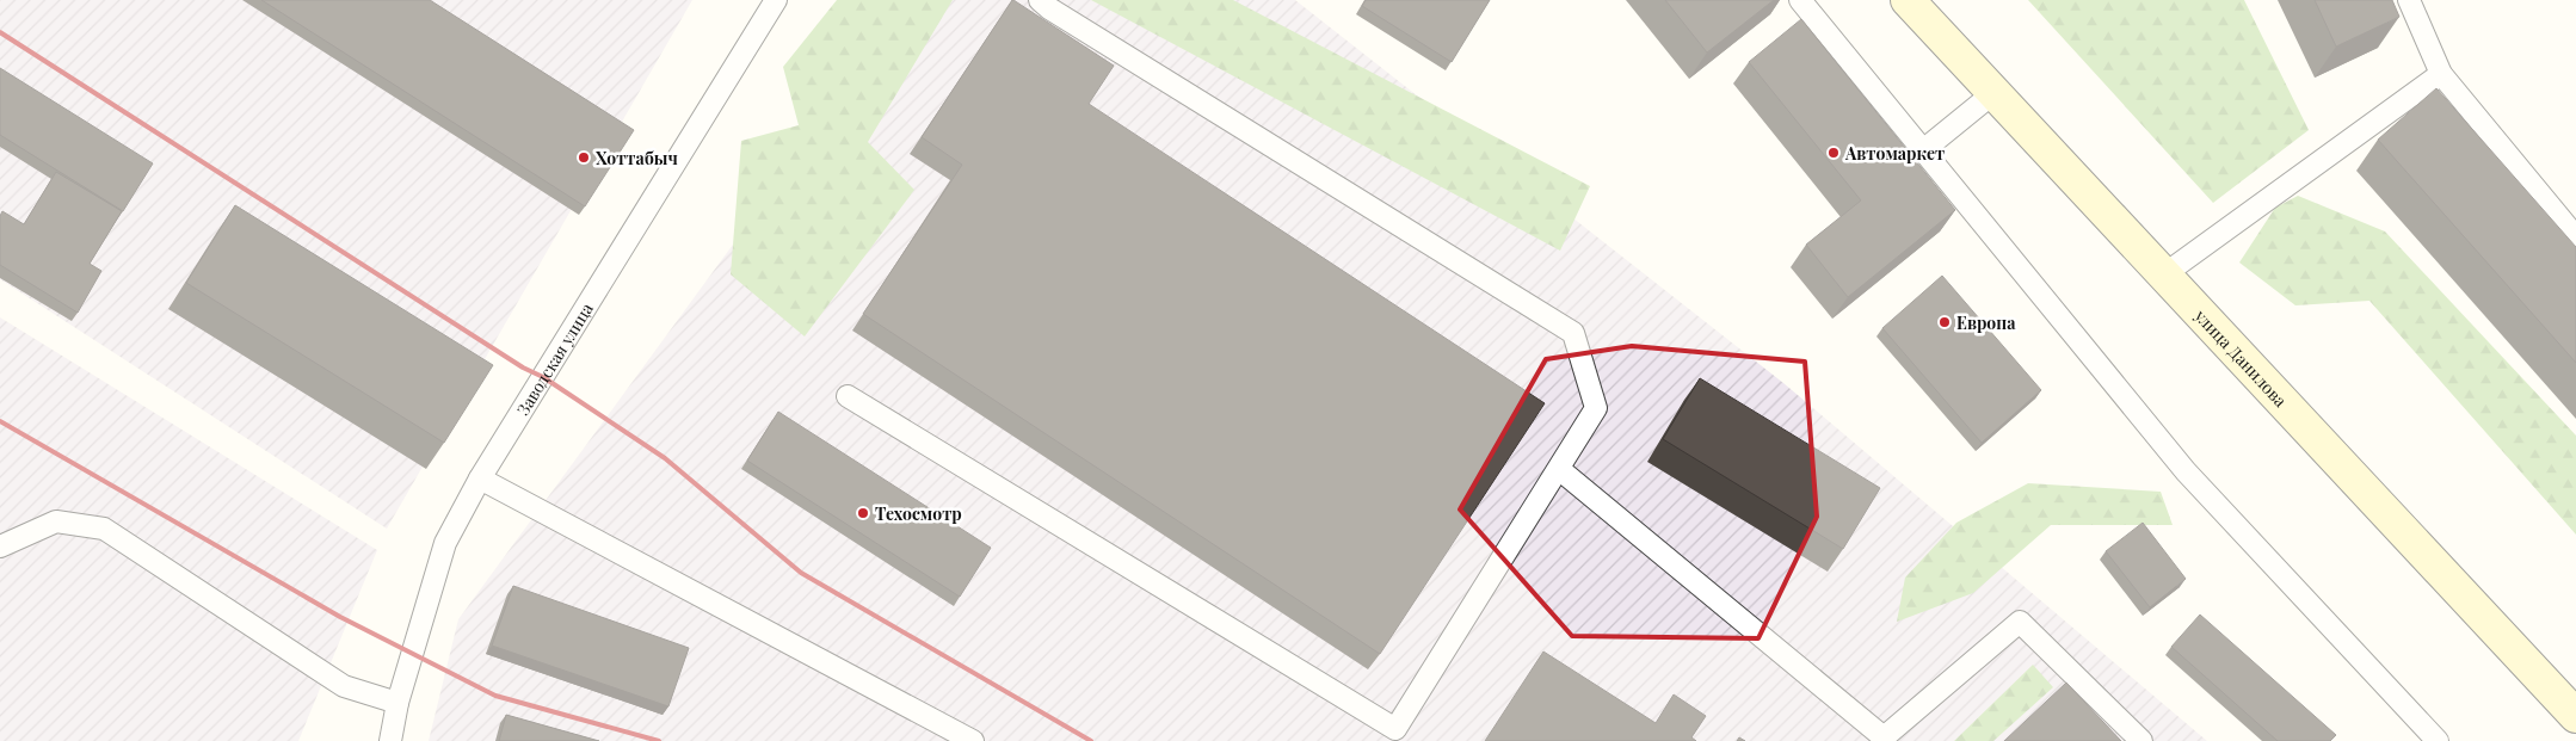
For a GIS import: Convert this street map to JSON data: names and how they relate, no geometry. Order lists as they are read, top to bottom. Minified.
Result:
{"streets":{"main road":["улица Данилова"],"lane":["Заводская улица"]},"places":["Автомаркет","Хоттабыч","Европа","Техосмотр"]}
